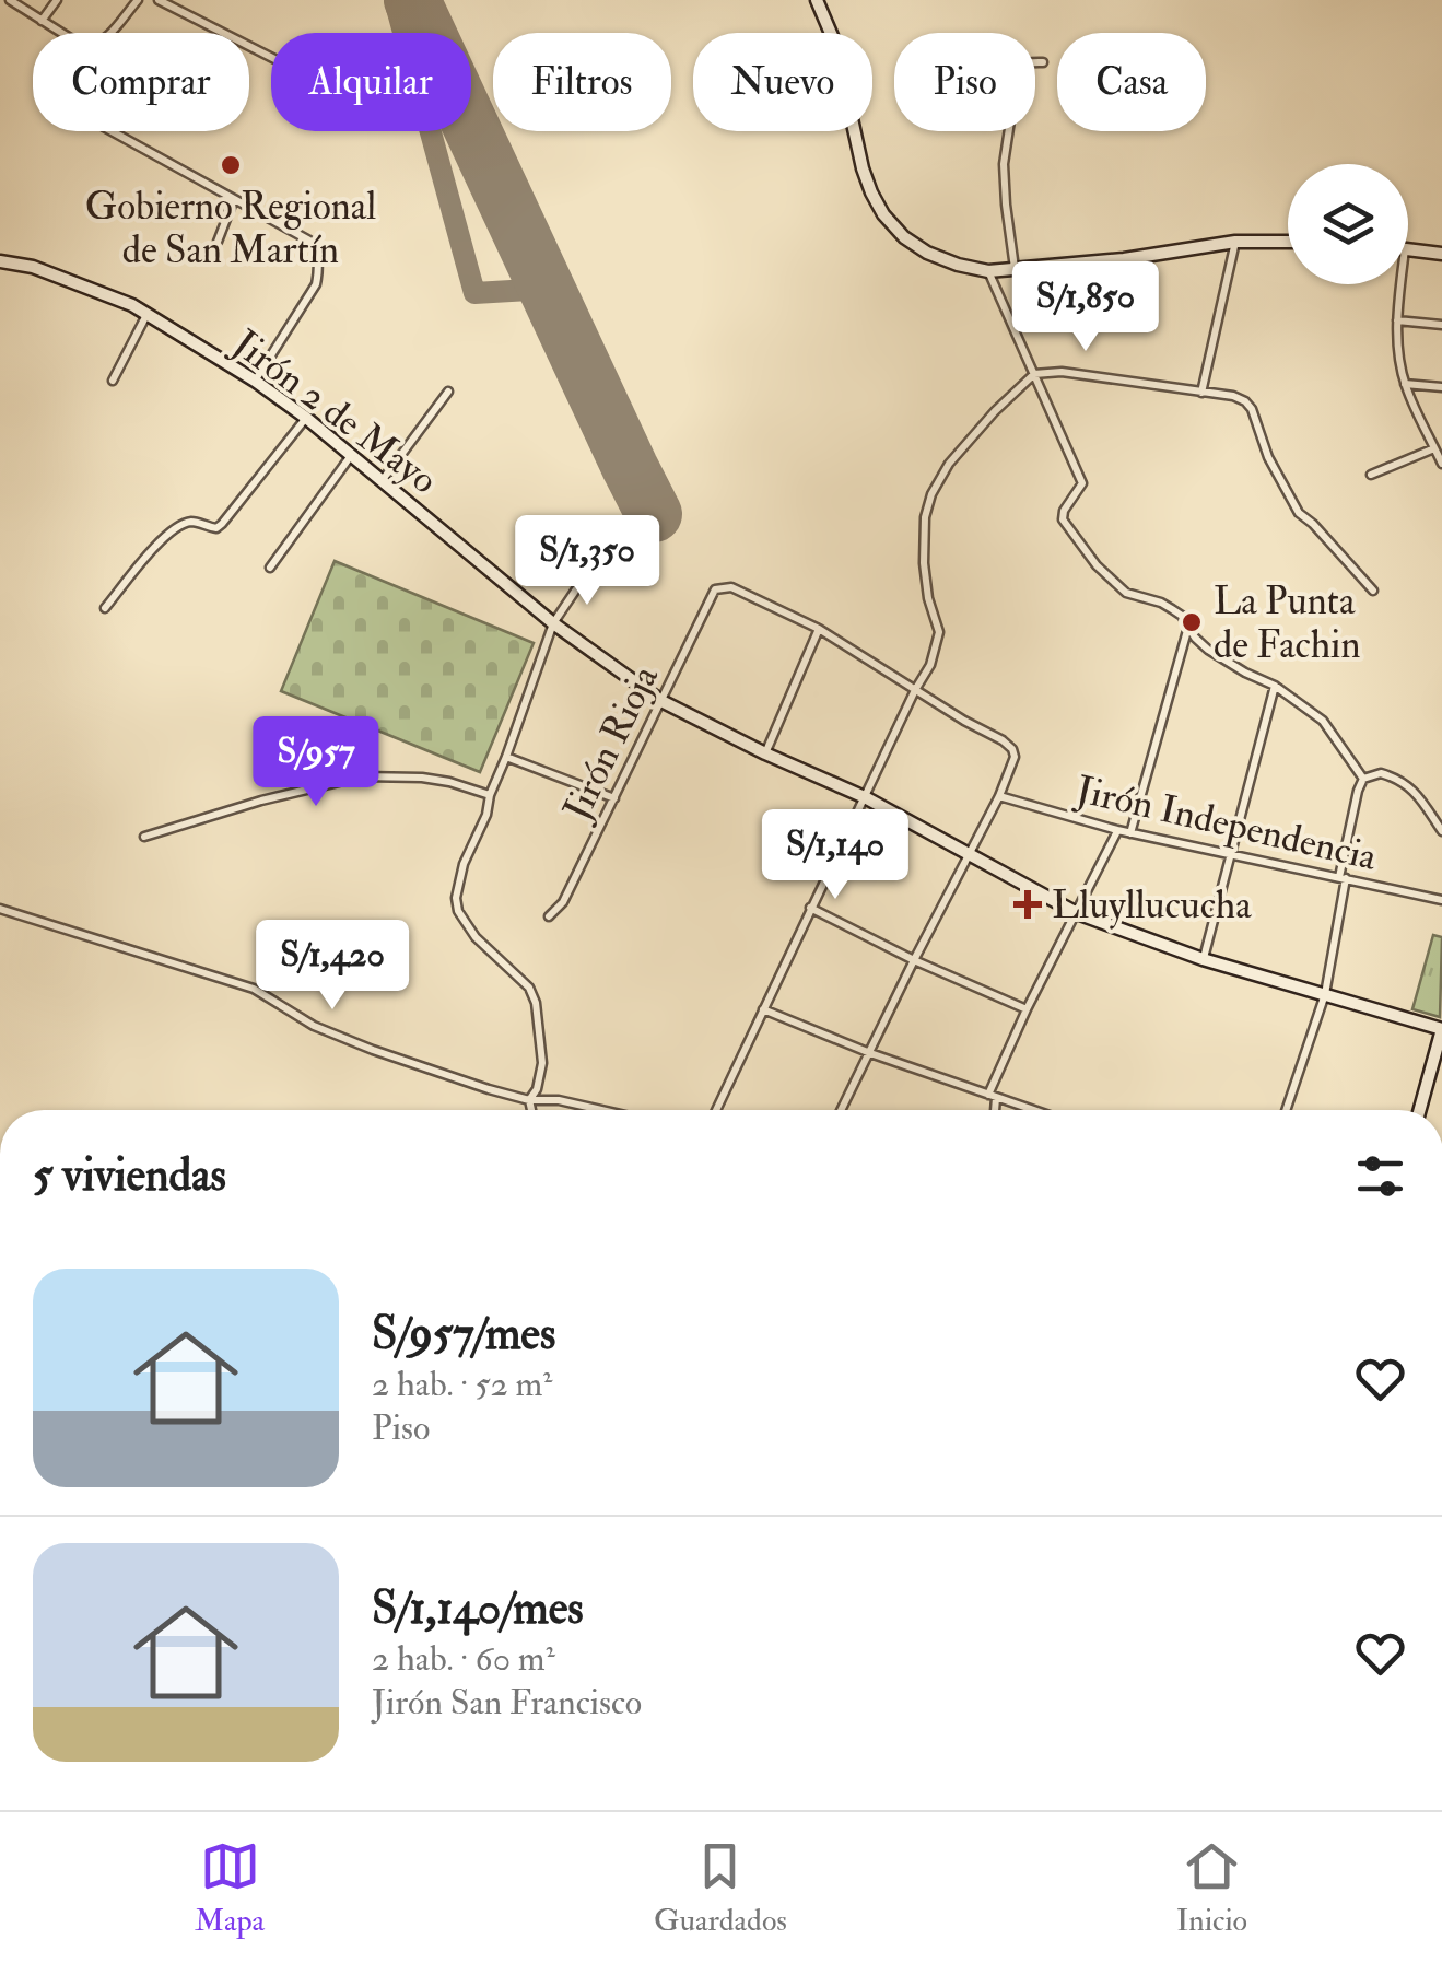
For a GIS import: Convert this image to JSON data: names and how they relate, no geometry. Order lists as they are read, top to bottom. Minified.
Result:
{"streets":{"main road":["Jirón 2 de Mayo"],"street":["Jirón Rioja","Jirón Independencia"]},"crossings":[["Jirón 2 de Mayo","Jirón Rioja"]],"places":{"other":["Gobierno Regional de San Martín","La Punta de Fachin"],"health":["Lluyllucucha"]},"page":{"chip":["Comprar","Alquilar","Filtros","Nuevo","Piso","Casa"],"price":["S/1,850","S/1,350","S/957","S/1,140","S/1,420"],"heading":"5 viviendas","list":[{"name":"S/957/mes","note":"2 hab. · 52 m² · Piso"},{"name":"S/1,140/mes","note":"2 hab. · 60 m² · Jirón San Francisco"}],"tabs":["Mapa","Guardados","Inicio"]}}
